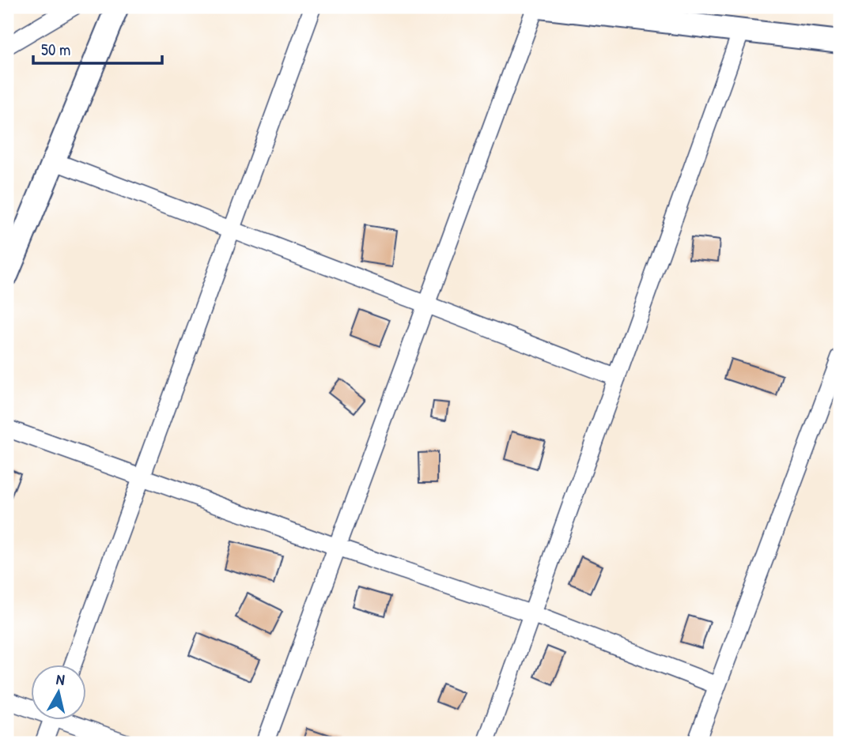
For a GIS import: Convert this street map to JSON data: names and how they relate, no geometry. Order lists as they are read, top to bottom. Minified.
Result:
{"scale_bar":"50 m","north":"top"}
